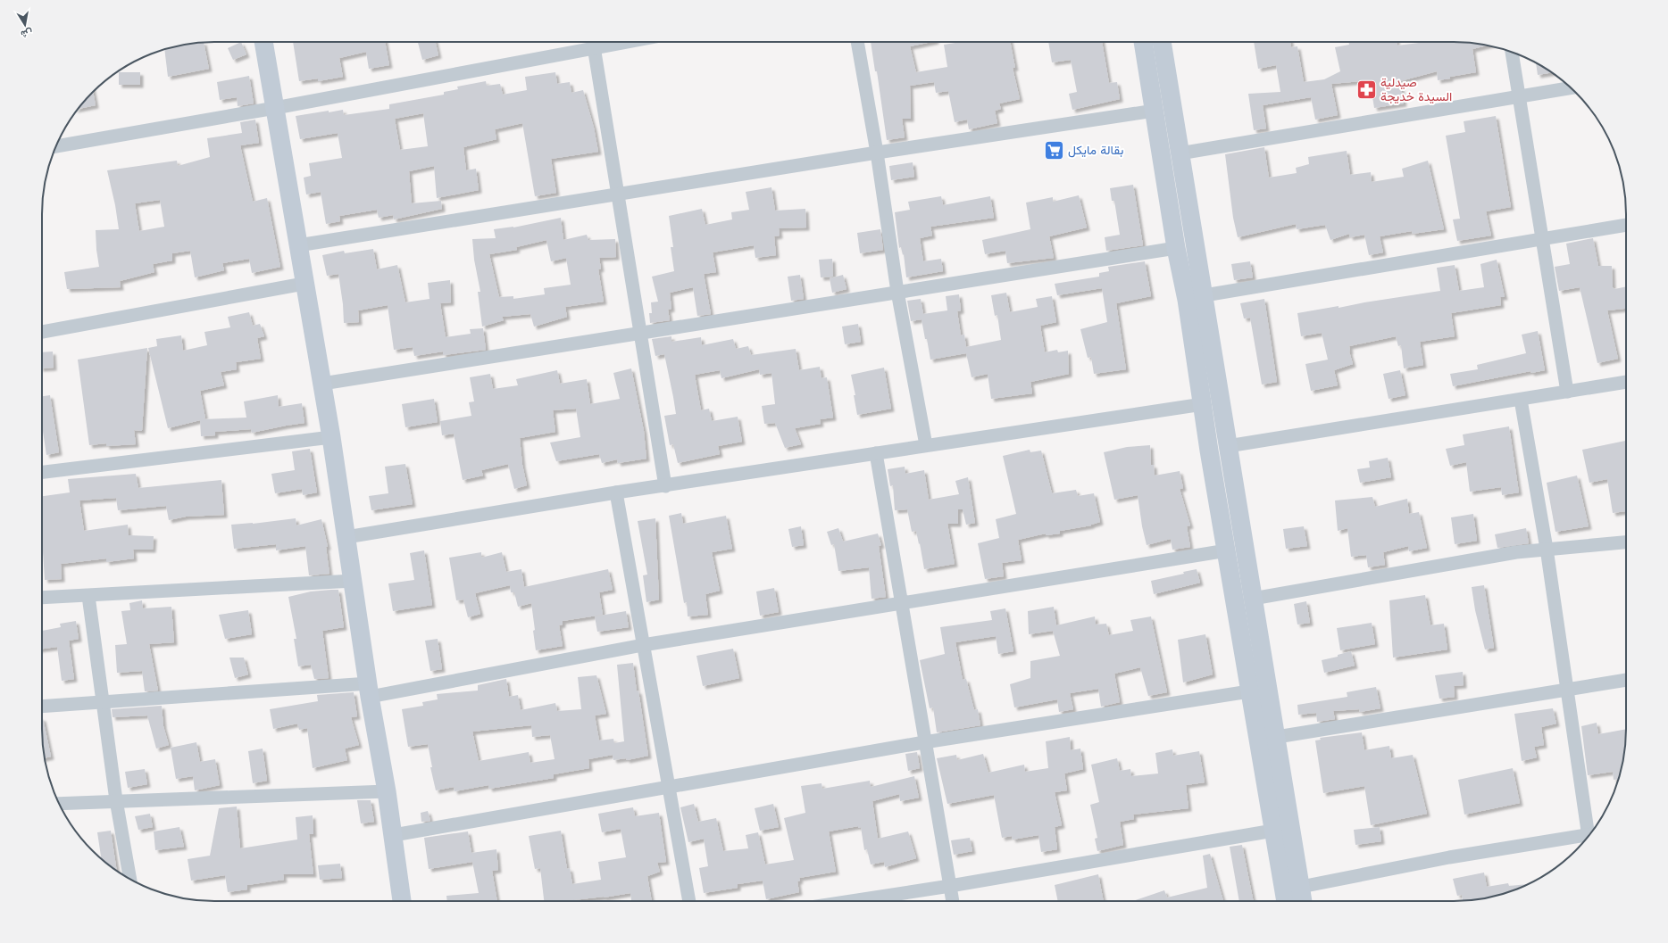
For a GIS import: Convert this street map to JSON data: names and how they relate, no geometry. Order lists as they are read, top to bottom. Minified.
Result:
{"places":{"pharmacy":["صيدلية السيدة خديجة"],"supermarket":["بقالة مايكل"]},"north":"bottom"}
